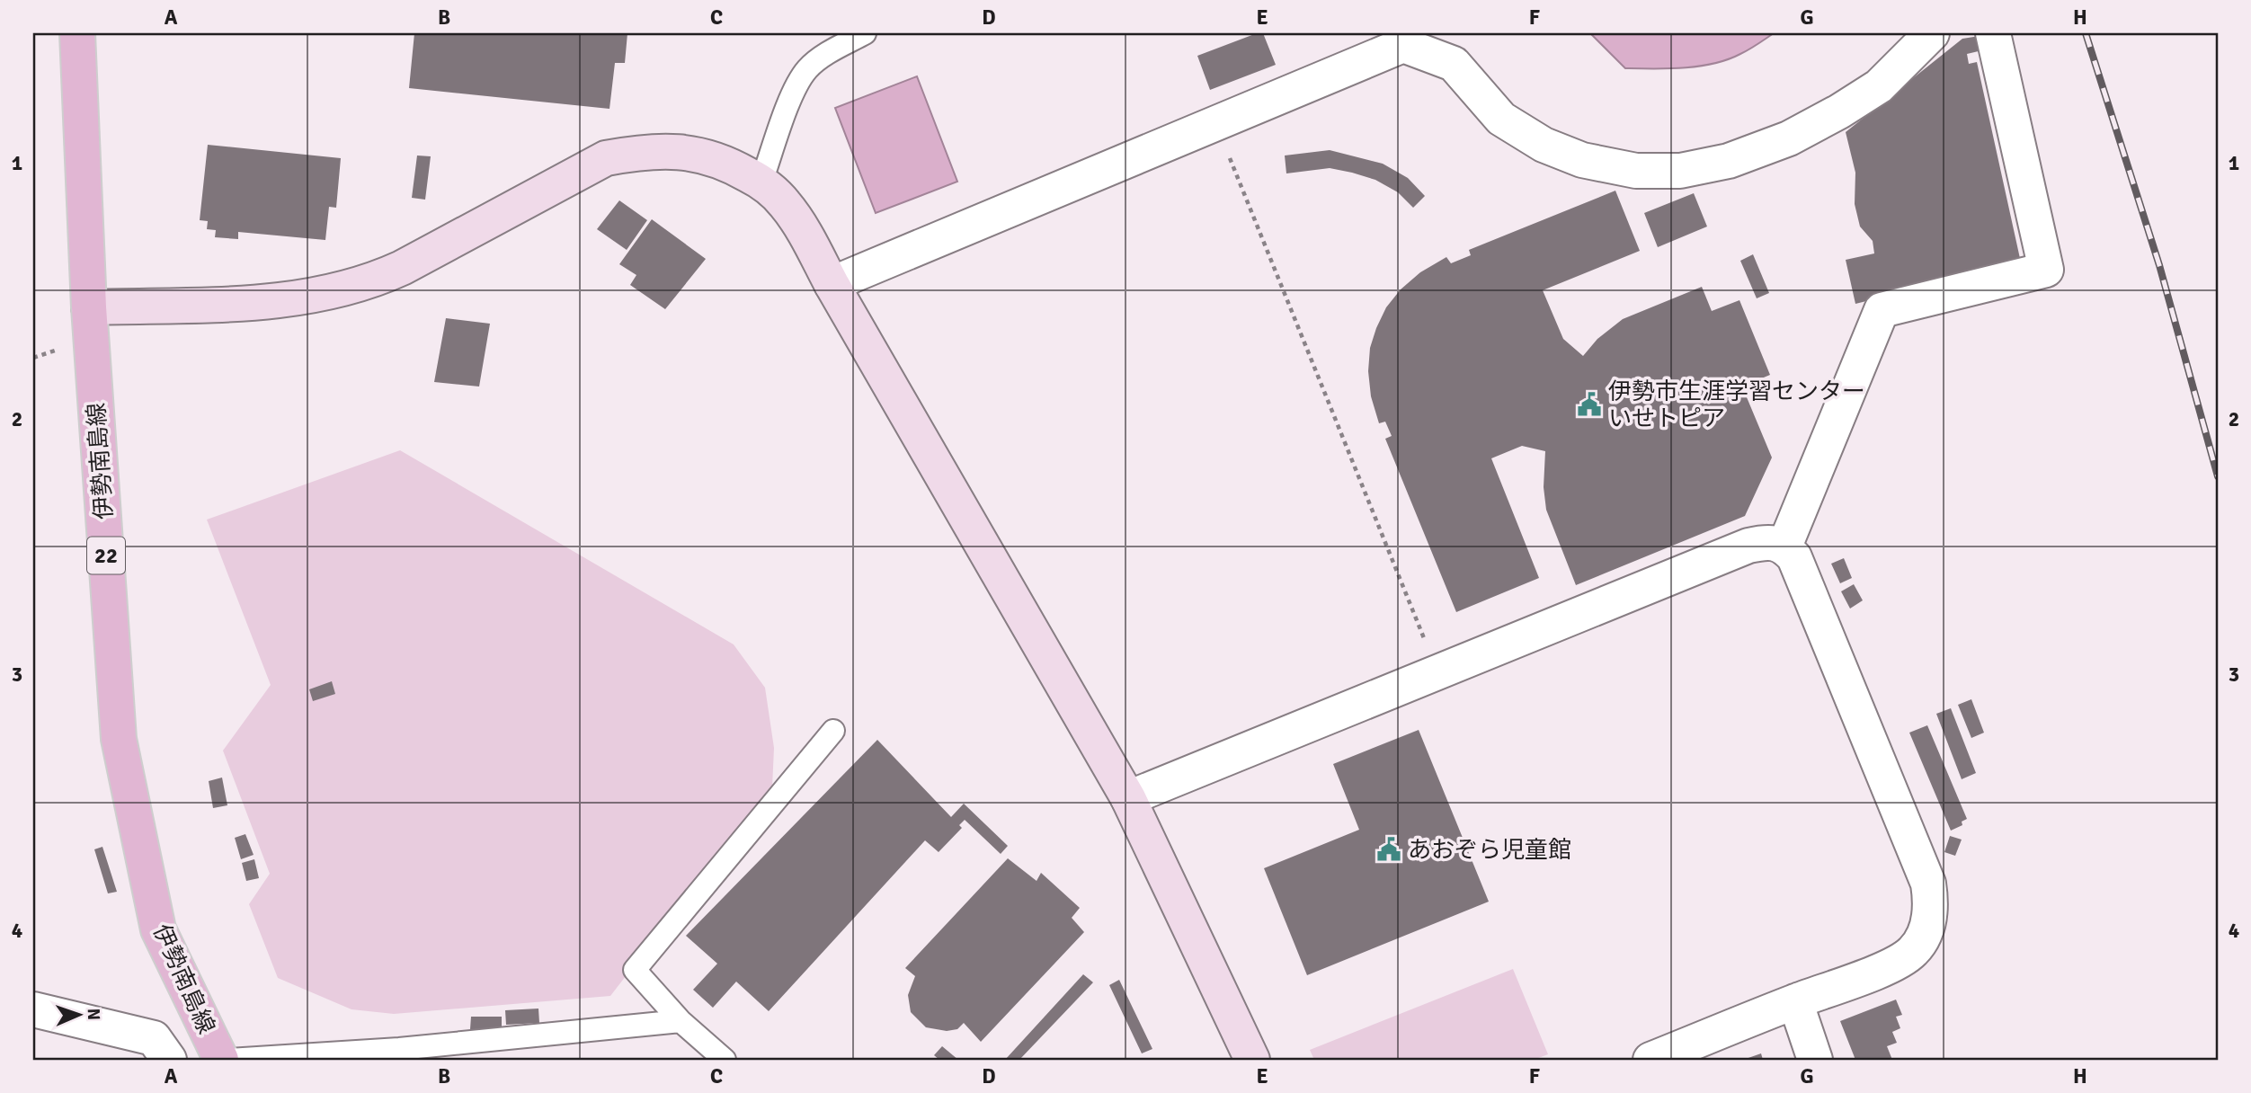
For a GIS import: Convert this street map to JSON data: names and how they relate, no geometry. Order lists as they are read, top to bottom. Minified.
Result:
{"streets":{"main road":["伊勢南島線","22"]},"places":{"public building":["伊勢市生涯学習センター いせトピア","あおぞら児童館"]},"north":"right","grid":{"columns":["A","B","C","D","E","F","G","H"],"rows":["1","2","3","4"]}}
